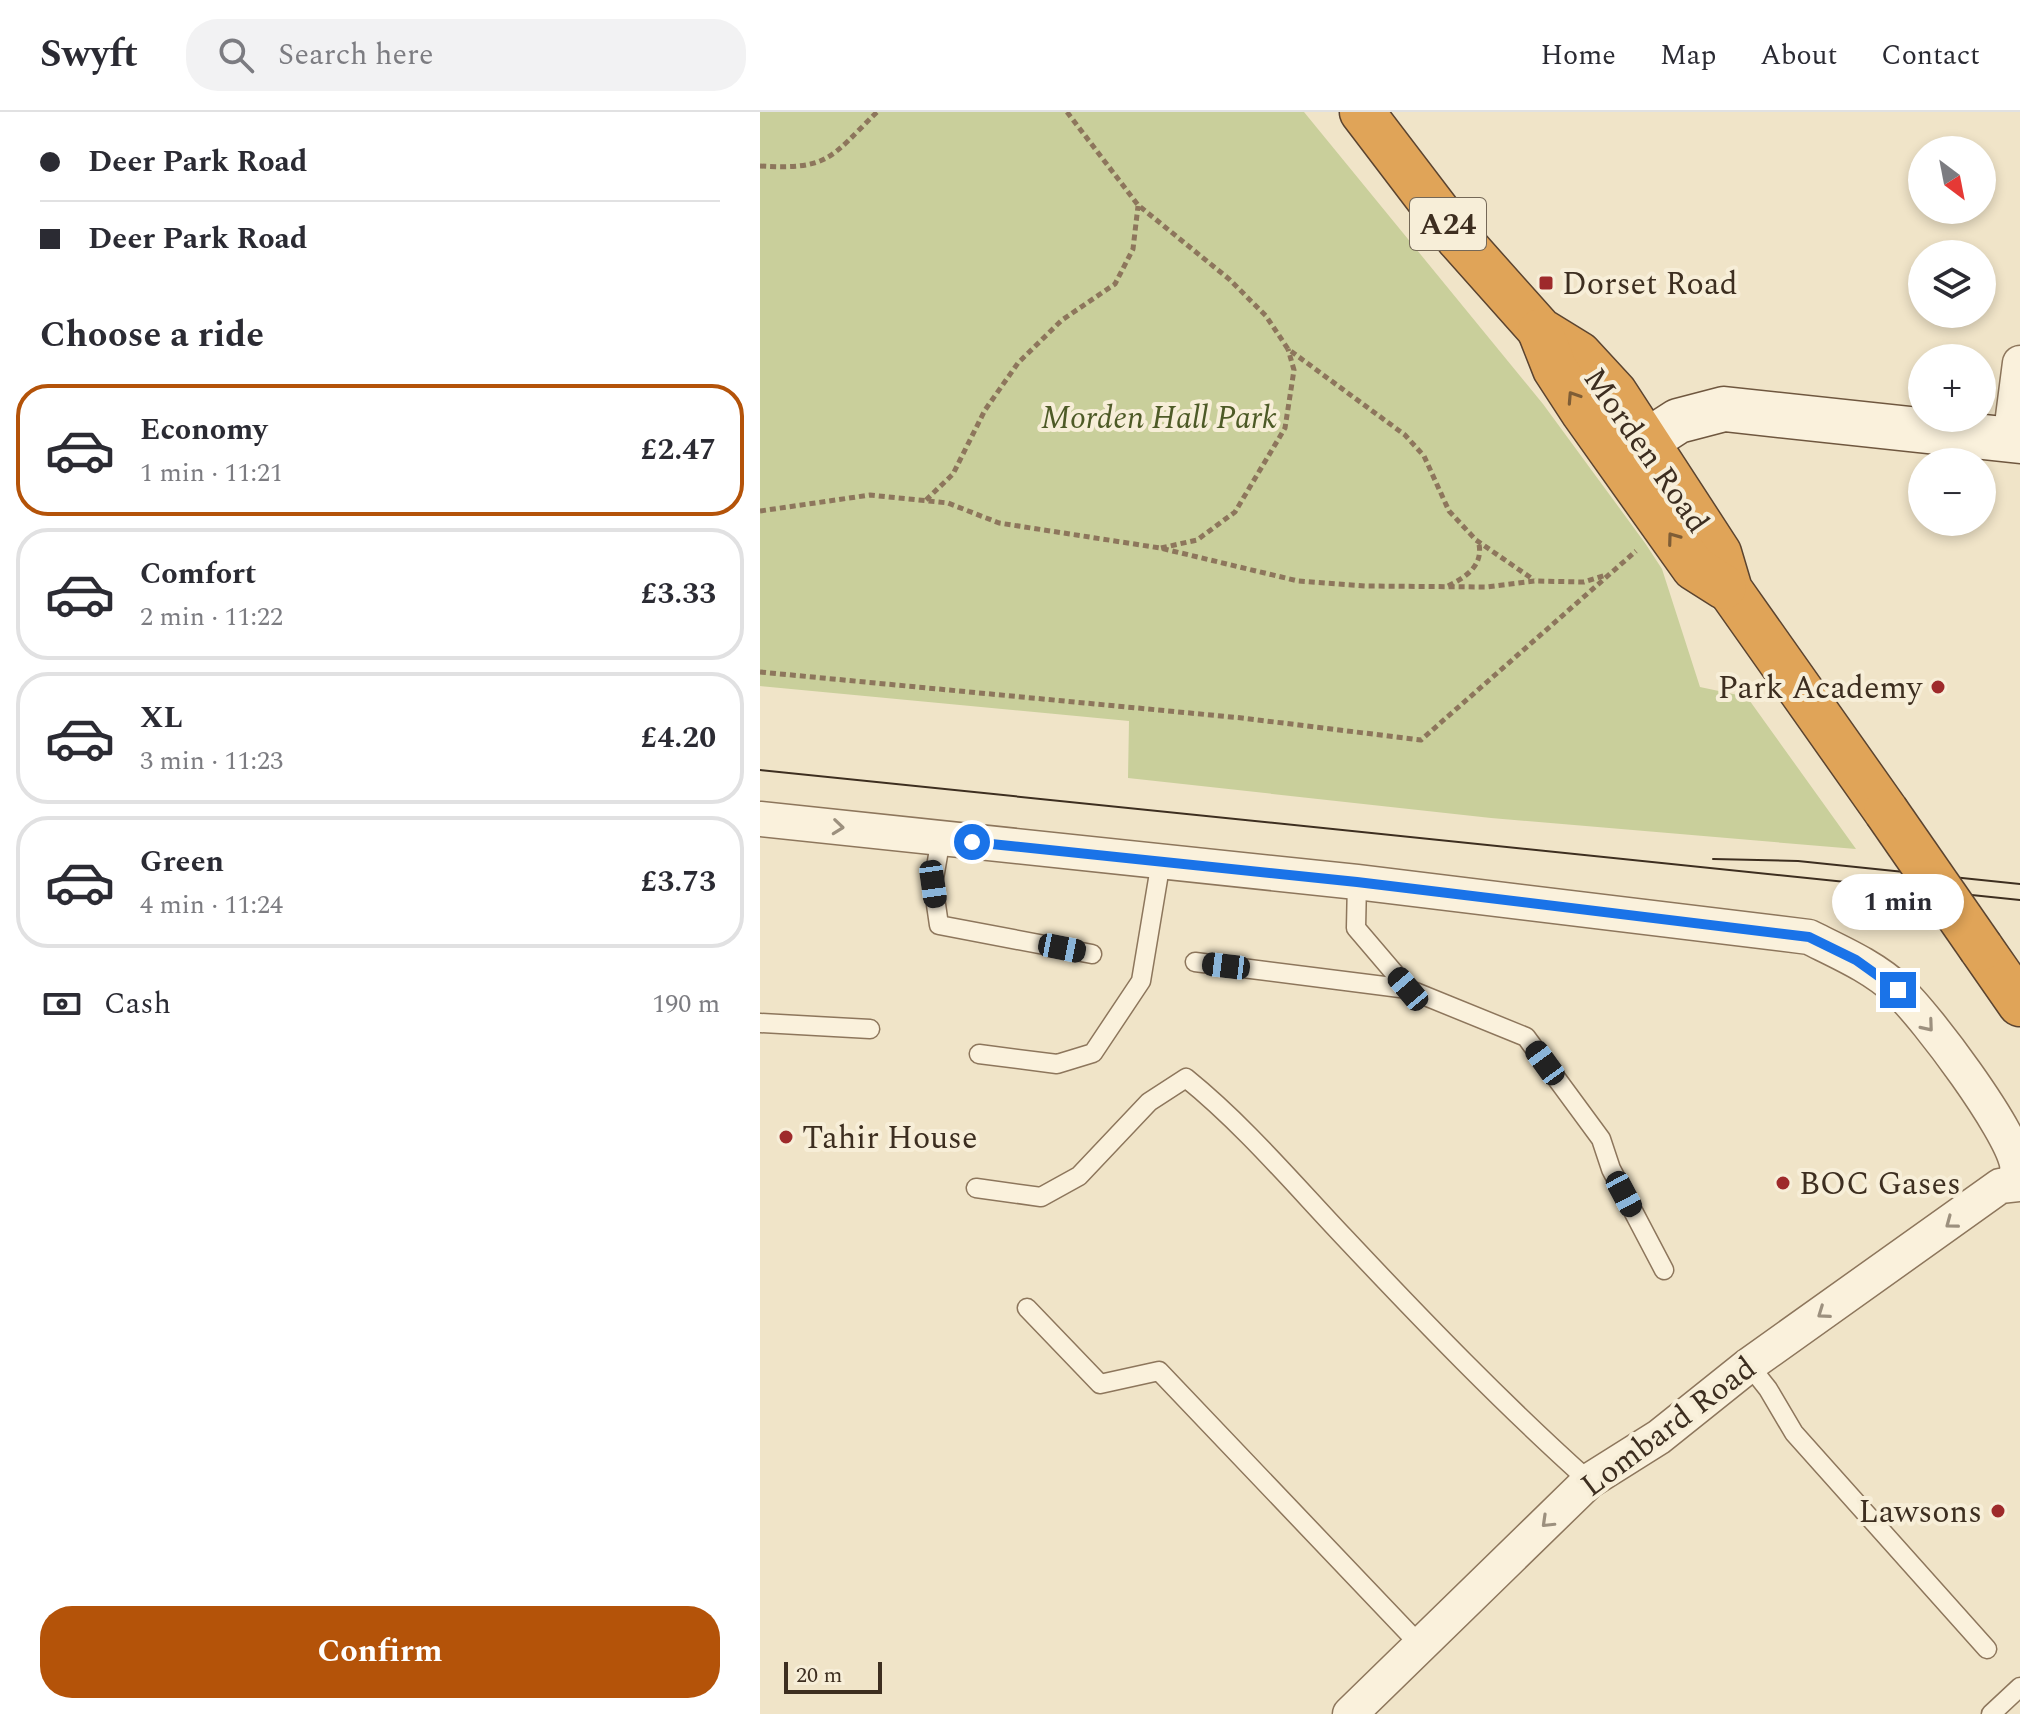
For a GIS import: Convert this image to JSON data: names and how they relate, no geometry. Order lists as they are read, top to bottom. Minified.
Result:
{"streets":{"highway":["A24","Morden Road"],"street":["Lombard Road"]},"one_way":["Lombard Road"],"parks":["Morden Hall Park"],"places":{"transit":["Dorset Road"],"other":["Park Academy","Tahir House","BOC Gases","Lawsons"]},"scale_bar":"20 m","north":"bottom right","page":{"header":"Swyft","search":"Search here","nav":["Home","Map","About","Contact"],"banner":["Deer Park Road","Deer Park Road"],"map_buttons":["+","−"],"heading":"Choose a ride","list":[{"name":"Economy","note":"1 min · 11:21","value":"£2.47"},{"name":"Comfort","note":"2 min · 11:22","value":"£3.33"},{"name":"XL","note":"3 min · 11:23","value":"£4.20"},{"name":"Green","note":"4 min · 11:24","value":"£3.73"}],"bubble":"1 min","pay":["Cash","190 m"],"buttons":"Confirm","scale":"20 m"}}
